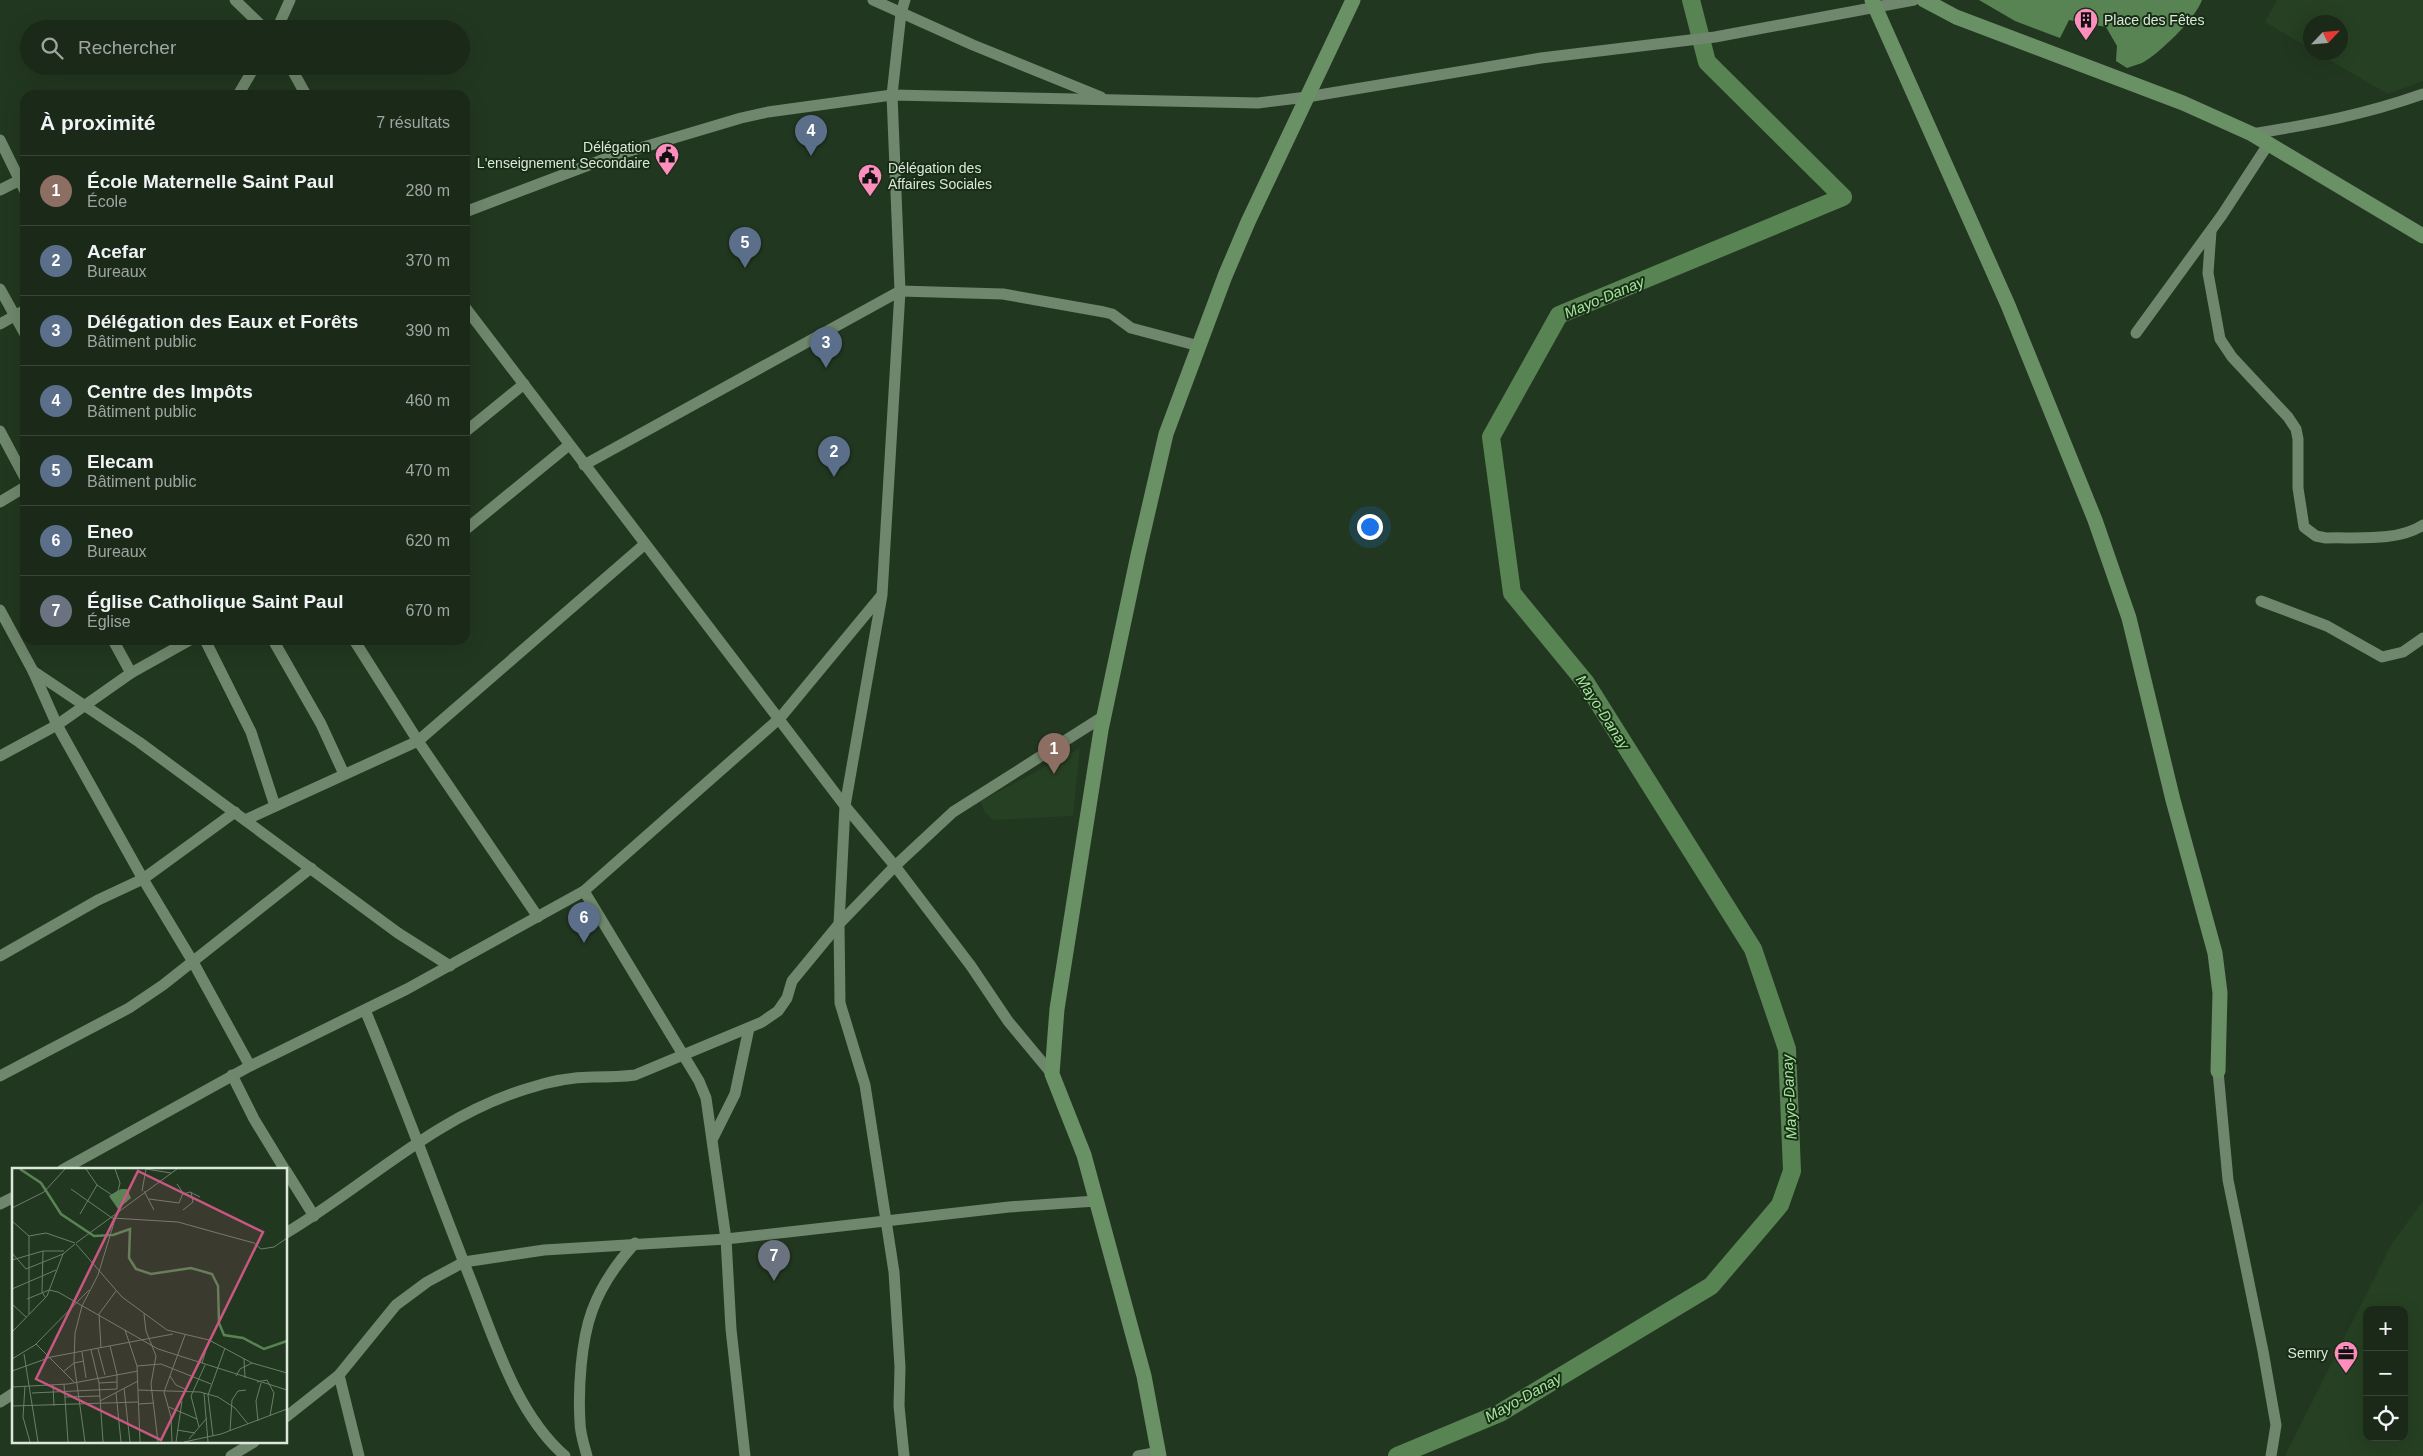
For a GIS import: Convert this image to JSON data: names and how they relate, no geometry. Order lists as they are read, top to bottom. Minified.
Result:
{"water":["Mayo-Danay"],"places":{"building":["Place des Fêtes"],"public building":["Délégation L'enseignement Secondaire","Délégation des Affaires Sociales"],"office":["Semry"]},"north":"top right","page":{"search":"Rechercher","heading":["À proximité","7 résultats"],"pins":["4","5","3","2","1","6","7"],"list":[{"mark":"1","name":"École Maternelle Saint Paul","note":"École","value":"280 m"},{"mark":"2","name":"Acefar","note":"Bureaux","value":"370 m"},{"mark":"3","name":"Délégation des Eaux et Forêts","note":"Bâtiment public","value":"390 m"},{"mark":"4","name":"Centre des Impôts","note":"Bâtiment public","value":"460 m"},{"mark":"5","name":"Elecam","note":"Bâtiment public","value":"470 m"},{"mark":"6","name":"Eneo","note":"Bureaux","value":"620 m"},{"mark":"7","name":"Église Catholique Saint Paul","note":"Église","value":"670 m"}],"map_buttons":["+","−"]}}
